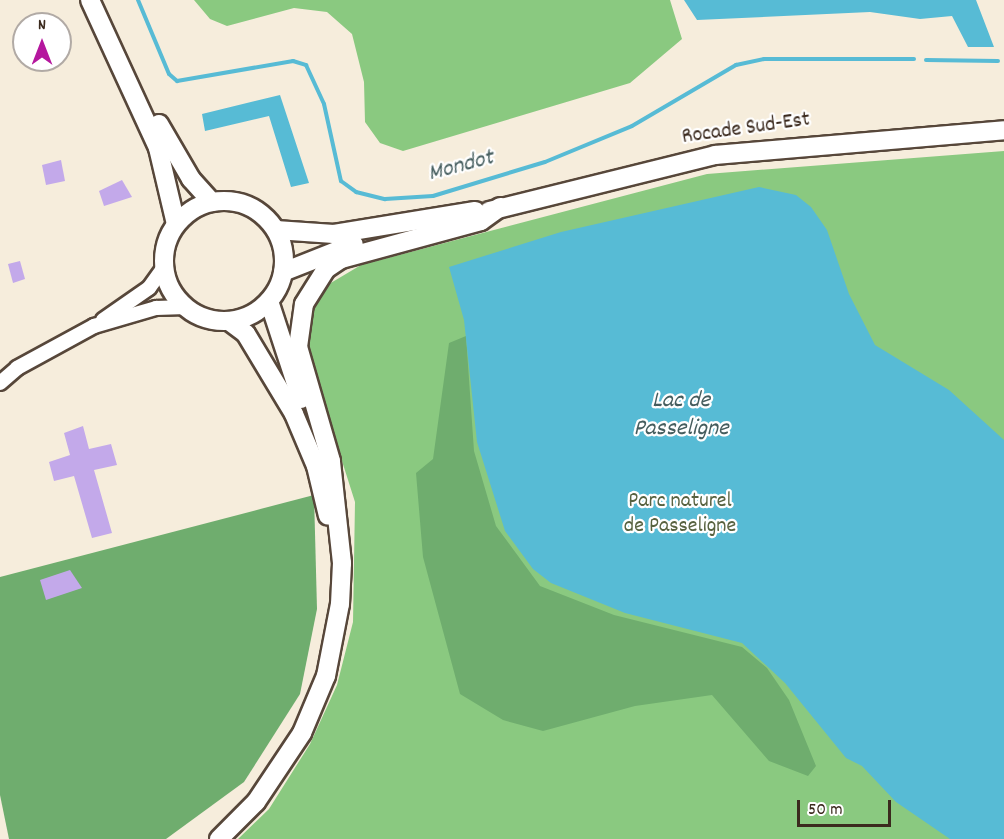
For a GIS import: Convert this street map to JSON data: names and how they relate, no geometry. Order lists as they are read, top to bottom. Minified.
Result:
{"streets":{"main road":["Rocade Sud-Est"]},"water":["Mondot","Lac de Passeligne"],"parks":["Parc naturel de Passeligne"],"scale_bar":"50 m","north":"top"}
